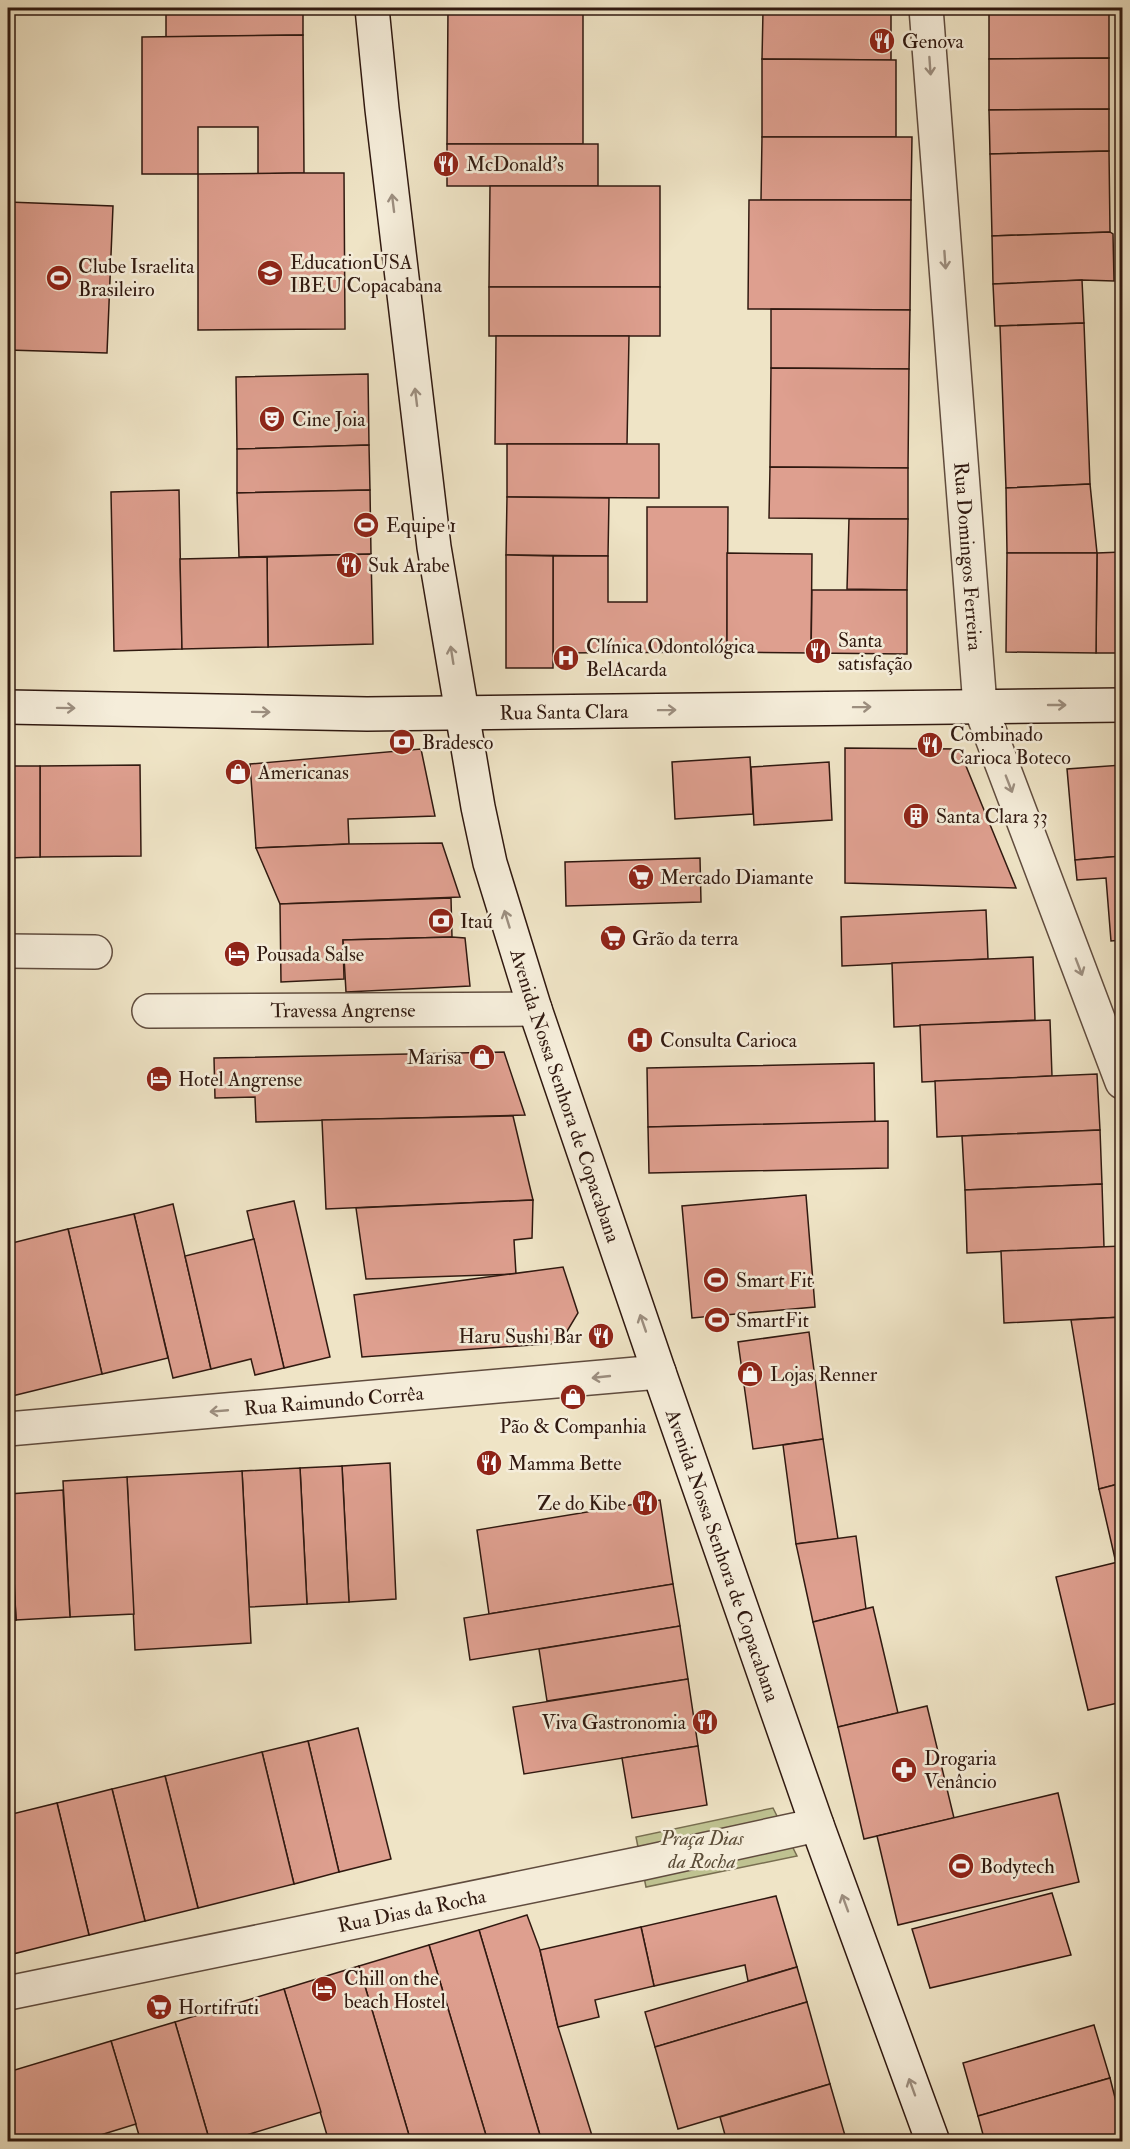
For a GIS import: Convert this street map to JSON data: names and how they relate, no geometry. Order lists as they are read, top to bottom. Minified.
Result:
{"streets":{"main road":["Rua Domingos Ferreira","Rua Santa Clara","Travessa Angrense","Avenida Nossa Senhora de Copacabana","Rua Raimundo Corrêa","Rua Dias da Rocha"]},"crossings":[["Rua Domingos Ferreira","Rua Santa Clara"],["Rua Santa Clara","Avenida Nossa Senhora de Copacabana"],["Travessa Angrense","Avenida Nossa Senhora de Copacabana"],["Avenida Nossa Senhora de Copacabana","Rua Raimundo Corrêa"],["Avenida Nossa Senhora de Copacabana","Rua Dias da Rocha"]],"one_way":["Rua Domingos Ferreira","Rua Santa Clara","Avenida Nossa Senhora de Copacabana","Rua Raimundo Corrêa"],"parks":["Praça Dias da Rocha"],"places":{"restaurant":["Genova","McDonald's","Suk Arabe","Santa satisfação","Combinado Carioca Boteco","Haru Sushi Bar","Mamma Bette","Ze do Kibe","Viva Gastronomia"],"school or university":["EducationUSA IBEU Copacabana"],"sports":["Clube Israelita Brasileiro","Equipe 1","Smart Fit","SmartFit","Bodytech"],"theatre":["Cine Joia"],"hospital":["Clínica Odontológica BelAcarda","Consulta Carioca"],"bank":["Bradesco","Itaú"],"shop":["Americanas","Marisa","Lojas Renner","Pão & Companhia"],"building":["Santa Clara 33"],"supermarket":["Mercado Diamante","Grão da terra","Hortifruti"],"hotel":["Pousada Salse","Hotel Angrense","Chill on the beach Hostel"],"pharmacy":["Drogaria Venâncio"]}}
